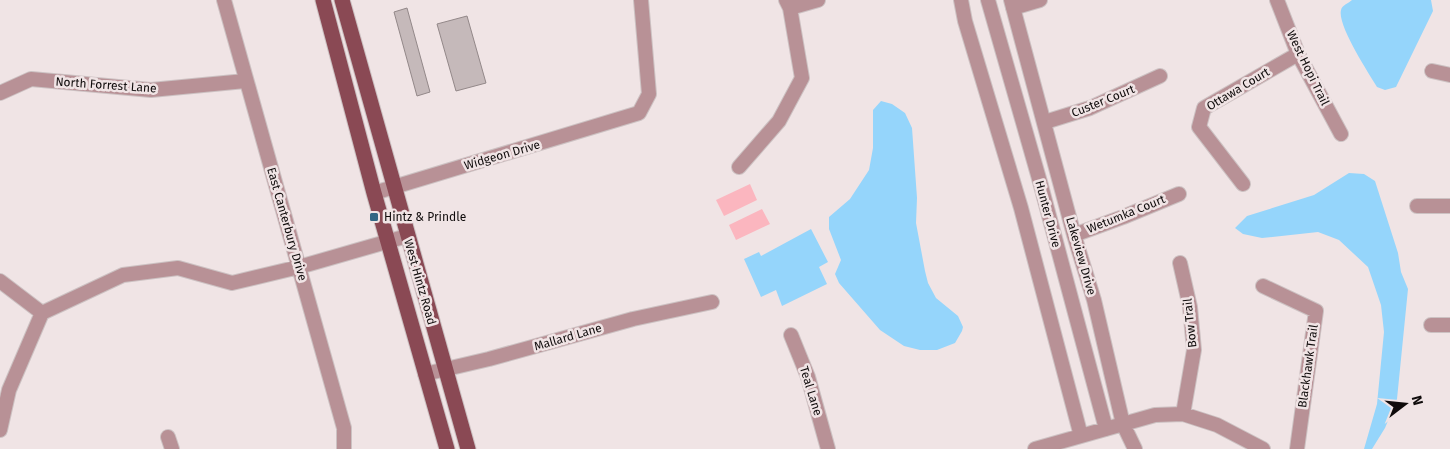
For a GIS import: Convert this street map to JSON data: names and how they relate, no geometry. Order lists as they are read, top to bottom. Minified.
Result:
{"streets":{"main road":["West Hintz Road"],"street":["West Hopi Trail","North Forrest Lane","Ottawa Court","Custer Court","Widgeon Drive","Hunter Drive","Wetumka Court","East Canterbury Drive","Lakeview Drive","Bow Trail","Mallard Lane","Blackhawk Trail","Teal Lane"]},"crossings":[["West Hopi Trail","Ottawa Court"],["North Forrest Lane","East Canterbury Drive"],["Custer Court","Lakeview Drive"],["Widgeon Drive","West Hintz Road"],["Wetumka Court","Lakeview Drive"],["West Hintz Road","Mallard Lane"]],"places":{"transit":["Hintz & Prindle"]},"north":"right"}
